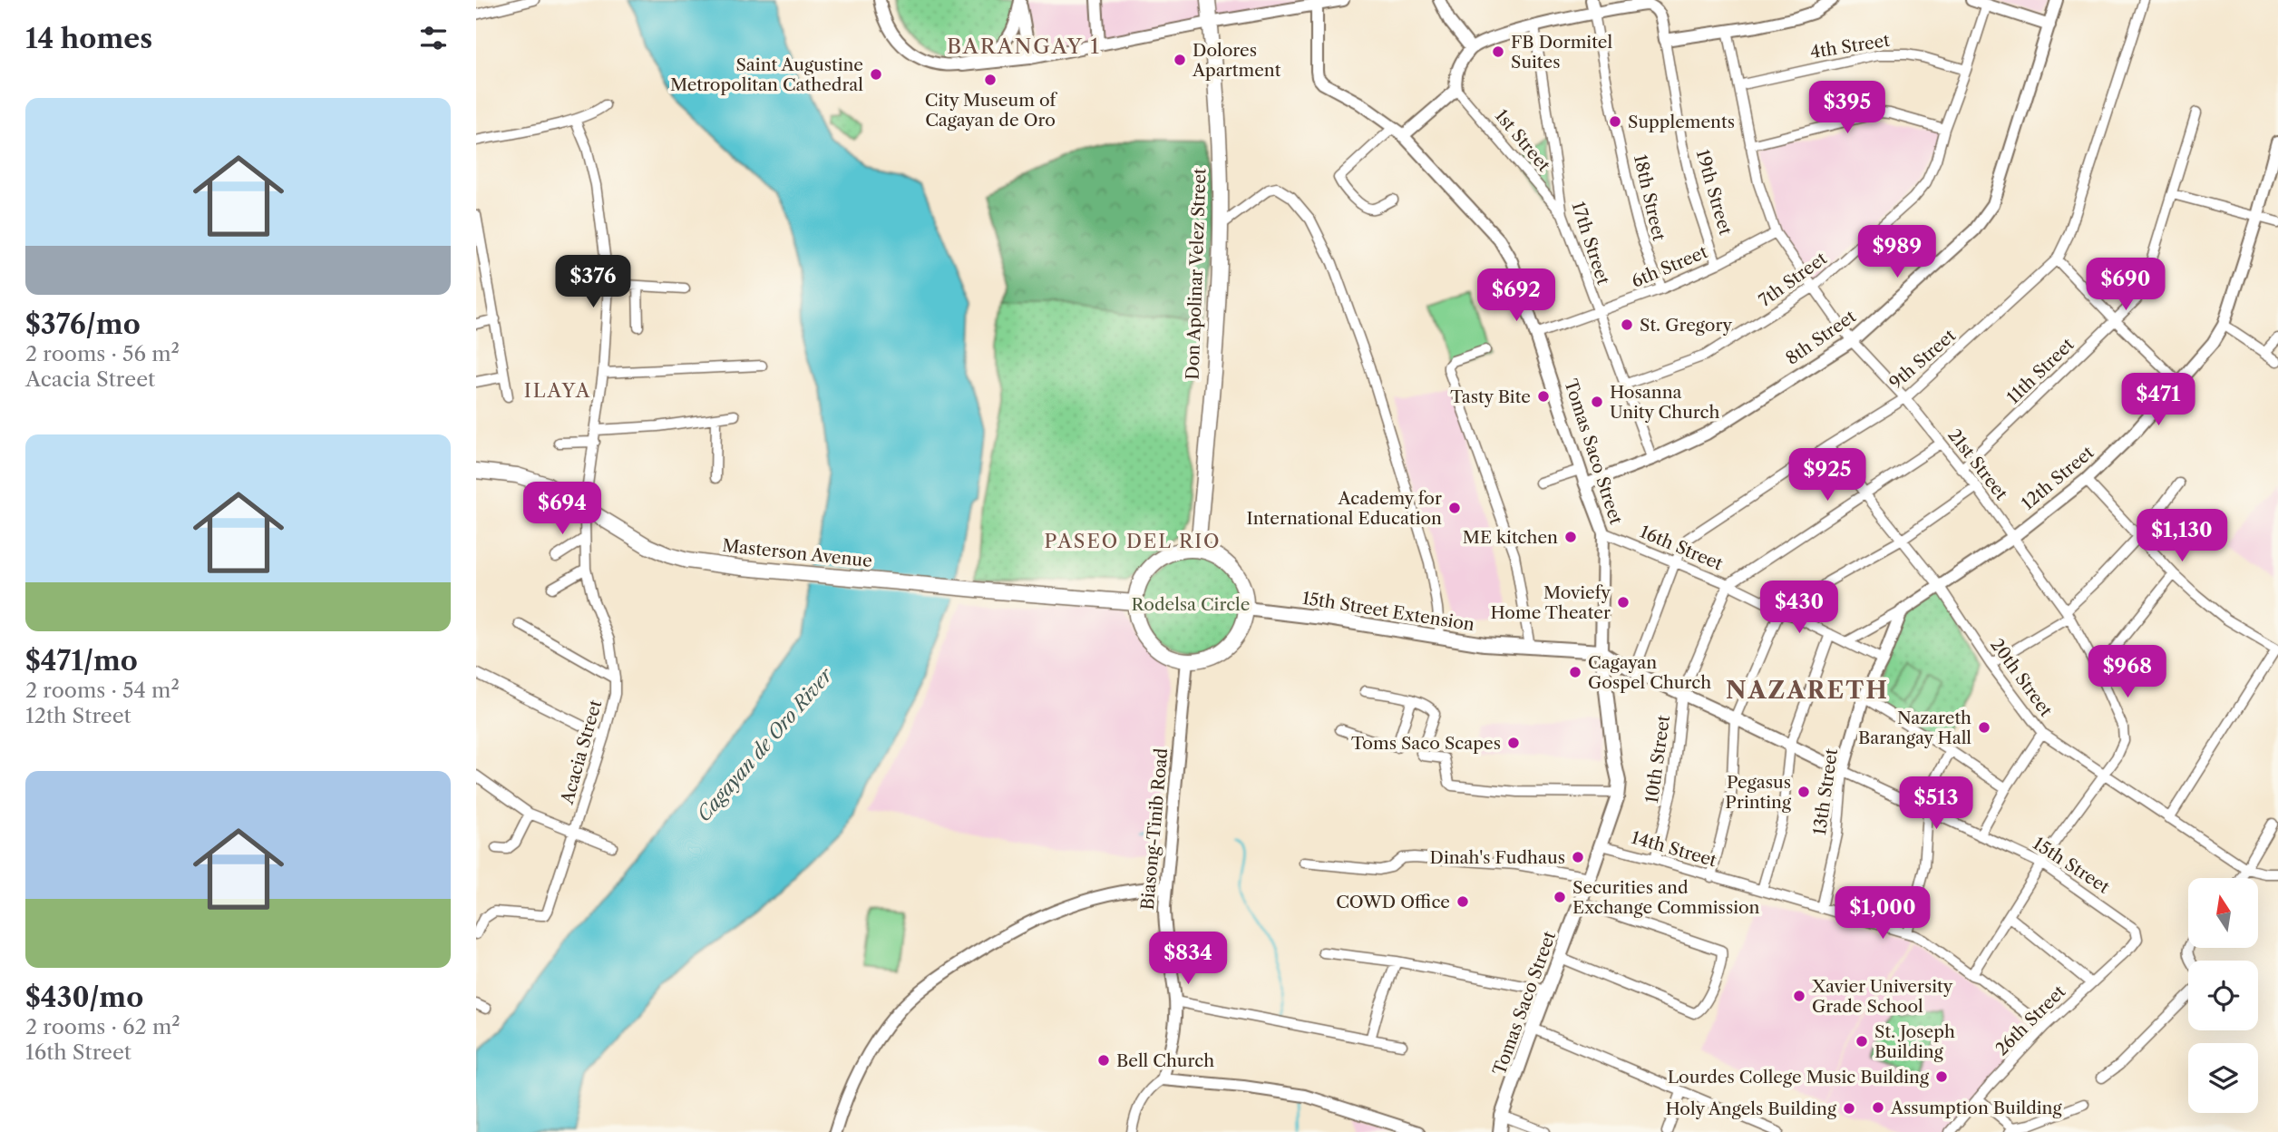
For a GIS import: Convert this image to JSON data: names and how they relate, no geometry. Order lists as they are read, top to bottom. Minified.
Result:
{"streets":{"main road":["Don Apolinar Velez Street","Tomas Saco Street","Masterson Avenue","15th Street Extension"],"street":["4th Street","1st Street","19th Street","18th Street","17th Street","6th Street","7th Street","8th Street","9th Street","11th Street","21st Street","12th Street","16th Street","20th Street","Acacia Street","10th Street","13th Street","Biasong-Tinib Road","14th Street","15th Street","26th Street"]},"crossings":[["4th Street","7th Street"],["4th Street","21st Street"],["1st Street","17th Street"],["19th Street","18th Street"],["19th Street","6th Street"],["18th Street","6th Street"],["17th Street","6th Street"],["17th Street","7th Street"],["17th Street","8th Street"],["6th Street","Tomas Saco Street"],["6th Street","21st Street"],["Don Apolinar Velez Street","Masterson Avenue"],["Don Apolinar Velez Street","15th Street Extension"],["Don Apolinar Velez Street","Biasong-Tinib Road"],["7th Street","21st Street"],["8th Street","Tomas Saco Street"],["8th Street","21st Street"],["9th Street","21st Street"],["9th Street","16th Street"],["9th Street","20th Street"],["9th Street","15th Street"],["11th Street","21st Street"],["Tomas Saco Street","16th Street"],["Tomas Saco Street","15th Street Extension"],["Tomas Saco Street","14th Street"],["Tomas Saco Street","15th Street"],["21st Street","12th Street"],["21st Street","20th Street"],["21st Street","14th Street"],["21st Street","15th Street"],["12th Street","16th Street"],["12th Street","20th Street"],["12th Street","13th Street"],["16th Street","10th Street"],["16th Street","13th Street"],["Masterson Avenue","15th Street Extension"],["Masterson Avenue","Biasong-Tinib Road"],["15th Street Extension","Biasong-Tinib Road"],["15th Street Extension","15th Street"],["10th Street","14th Street"],["10th Street","15th Street"],["13th Street","14th Street"],["13th Street","15th Street"],["14th Street","26th Street"],["15th Street","26th Street"]],"districts":["BARANGAY 1","ILAYA","PASEO DEL RIO","NAZARETH"],"water":["Cagayan de Oro River"],"parks":["Rodelsa Circle"],"places":["FB Dormitel Suites","Dolores Apartment","Saint Augustine Metropolitan Cathedral","City Museum of Cagayan de Oro","Supplements","St. Gregory","Tasty Bite","Hosanna Unity Church","Academy for International Education","ME kitchen","Moviefy Home Theater","Cagayan Gospel Church","Nazareth Barangay Hall","Toms Saco Scapes","Pegasus Printing","Dinah's Fudhaus","Securities and Exchange Commission","COWD Office","Xavier University Grade School","St. Joseph Building","Bell Church","Lourdes College Music Building","Assumption Building","Holy Angels Building"],"north":"top","page":{"heading":"14 homes","list":[{"name":"$376/mo","note":"2 rooms · 56 m² · Acacia Street"},{"name":"$471/mo","note":"2 rooms · 54 m² · 12th Street"},{"name":"$430/mo","note":"2 rooms · 62 m² · 16th Street"}],"price":["$395","$989","$376","$690","$692","$471","$925","$694","$1,130","$430","$968","$513","$1,000","$834"]}}
